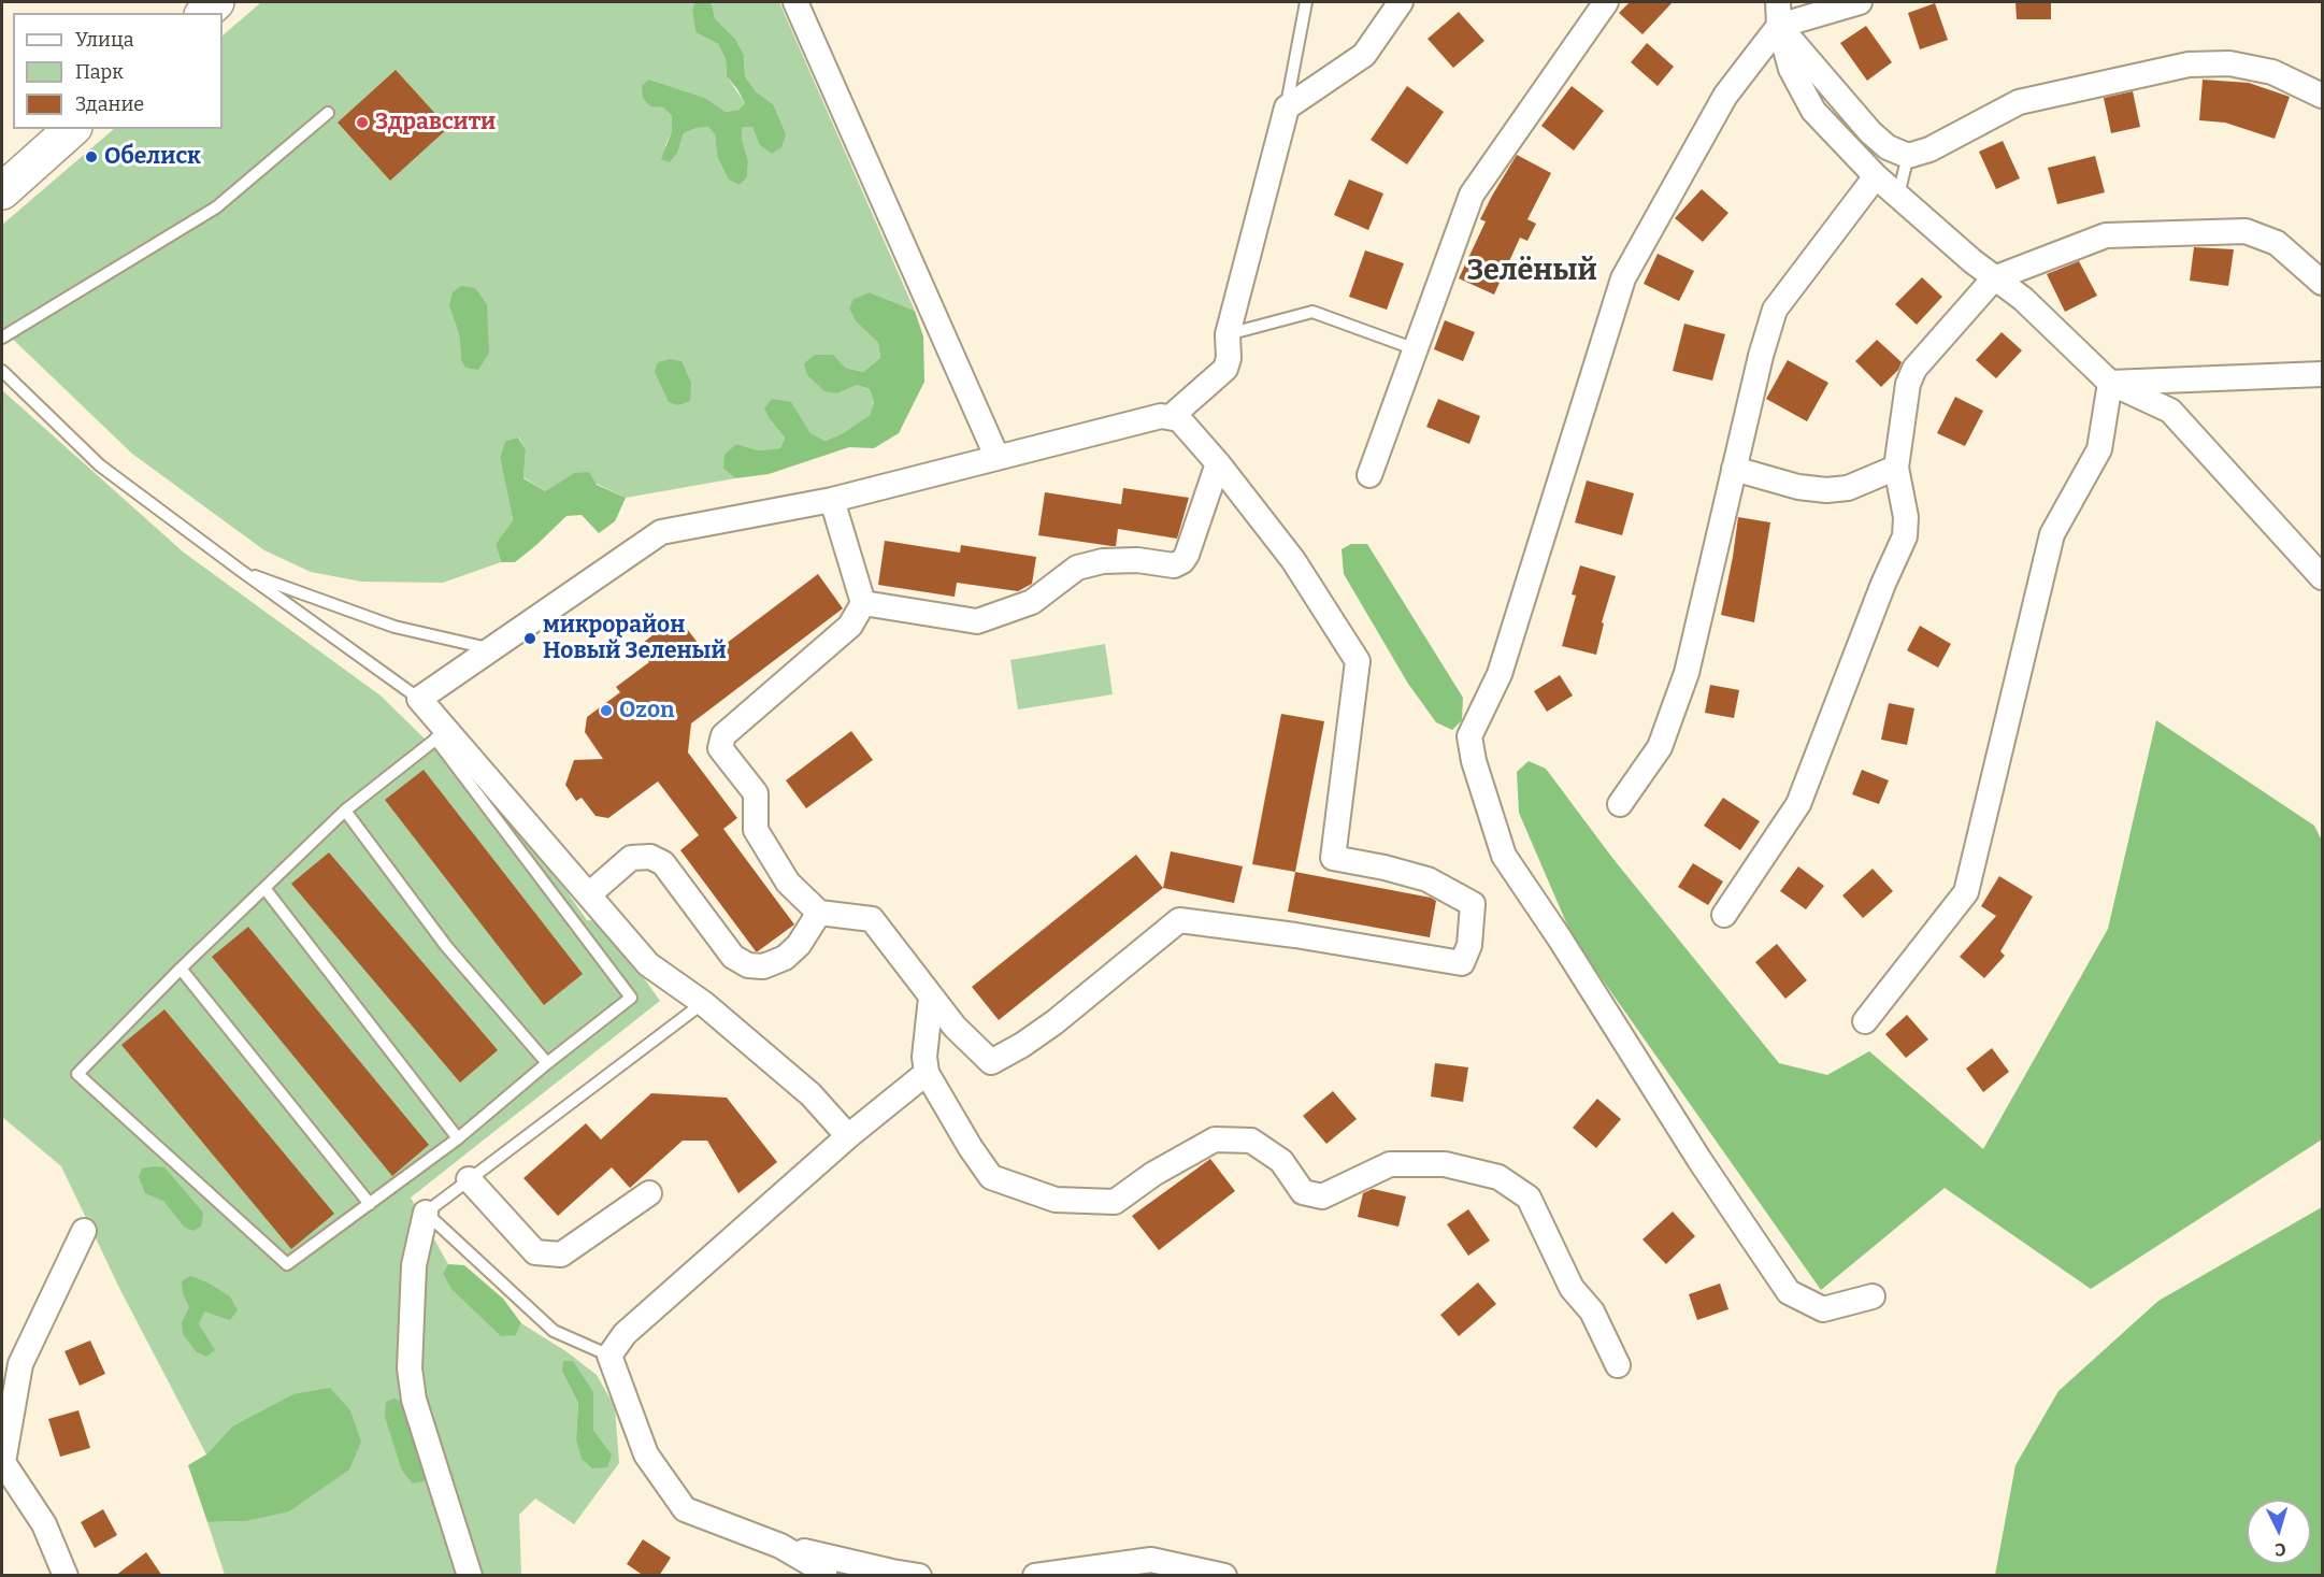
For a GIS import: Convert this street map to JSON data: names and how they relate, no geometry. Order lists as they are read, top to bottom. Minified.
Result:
{"districts":["Зелёный"],"places":["Здравсити","Обелиск","микрорайон Новый Зеленый","Ozon"],"legend":["Улица","Парк","Здание"],"north":"bottom"}
